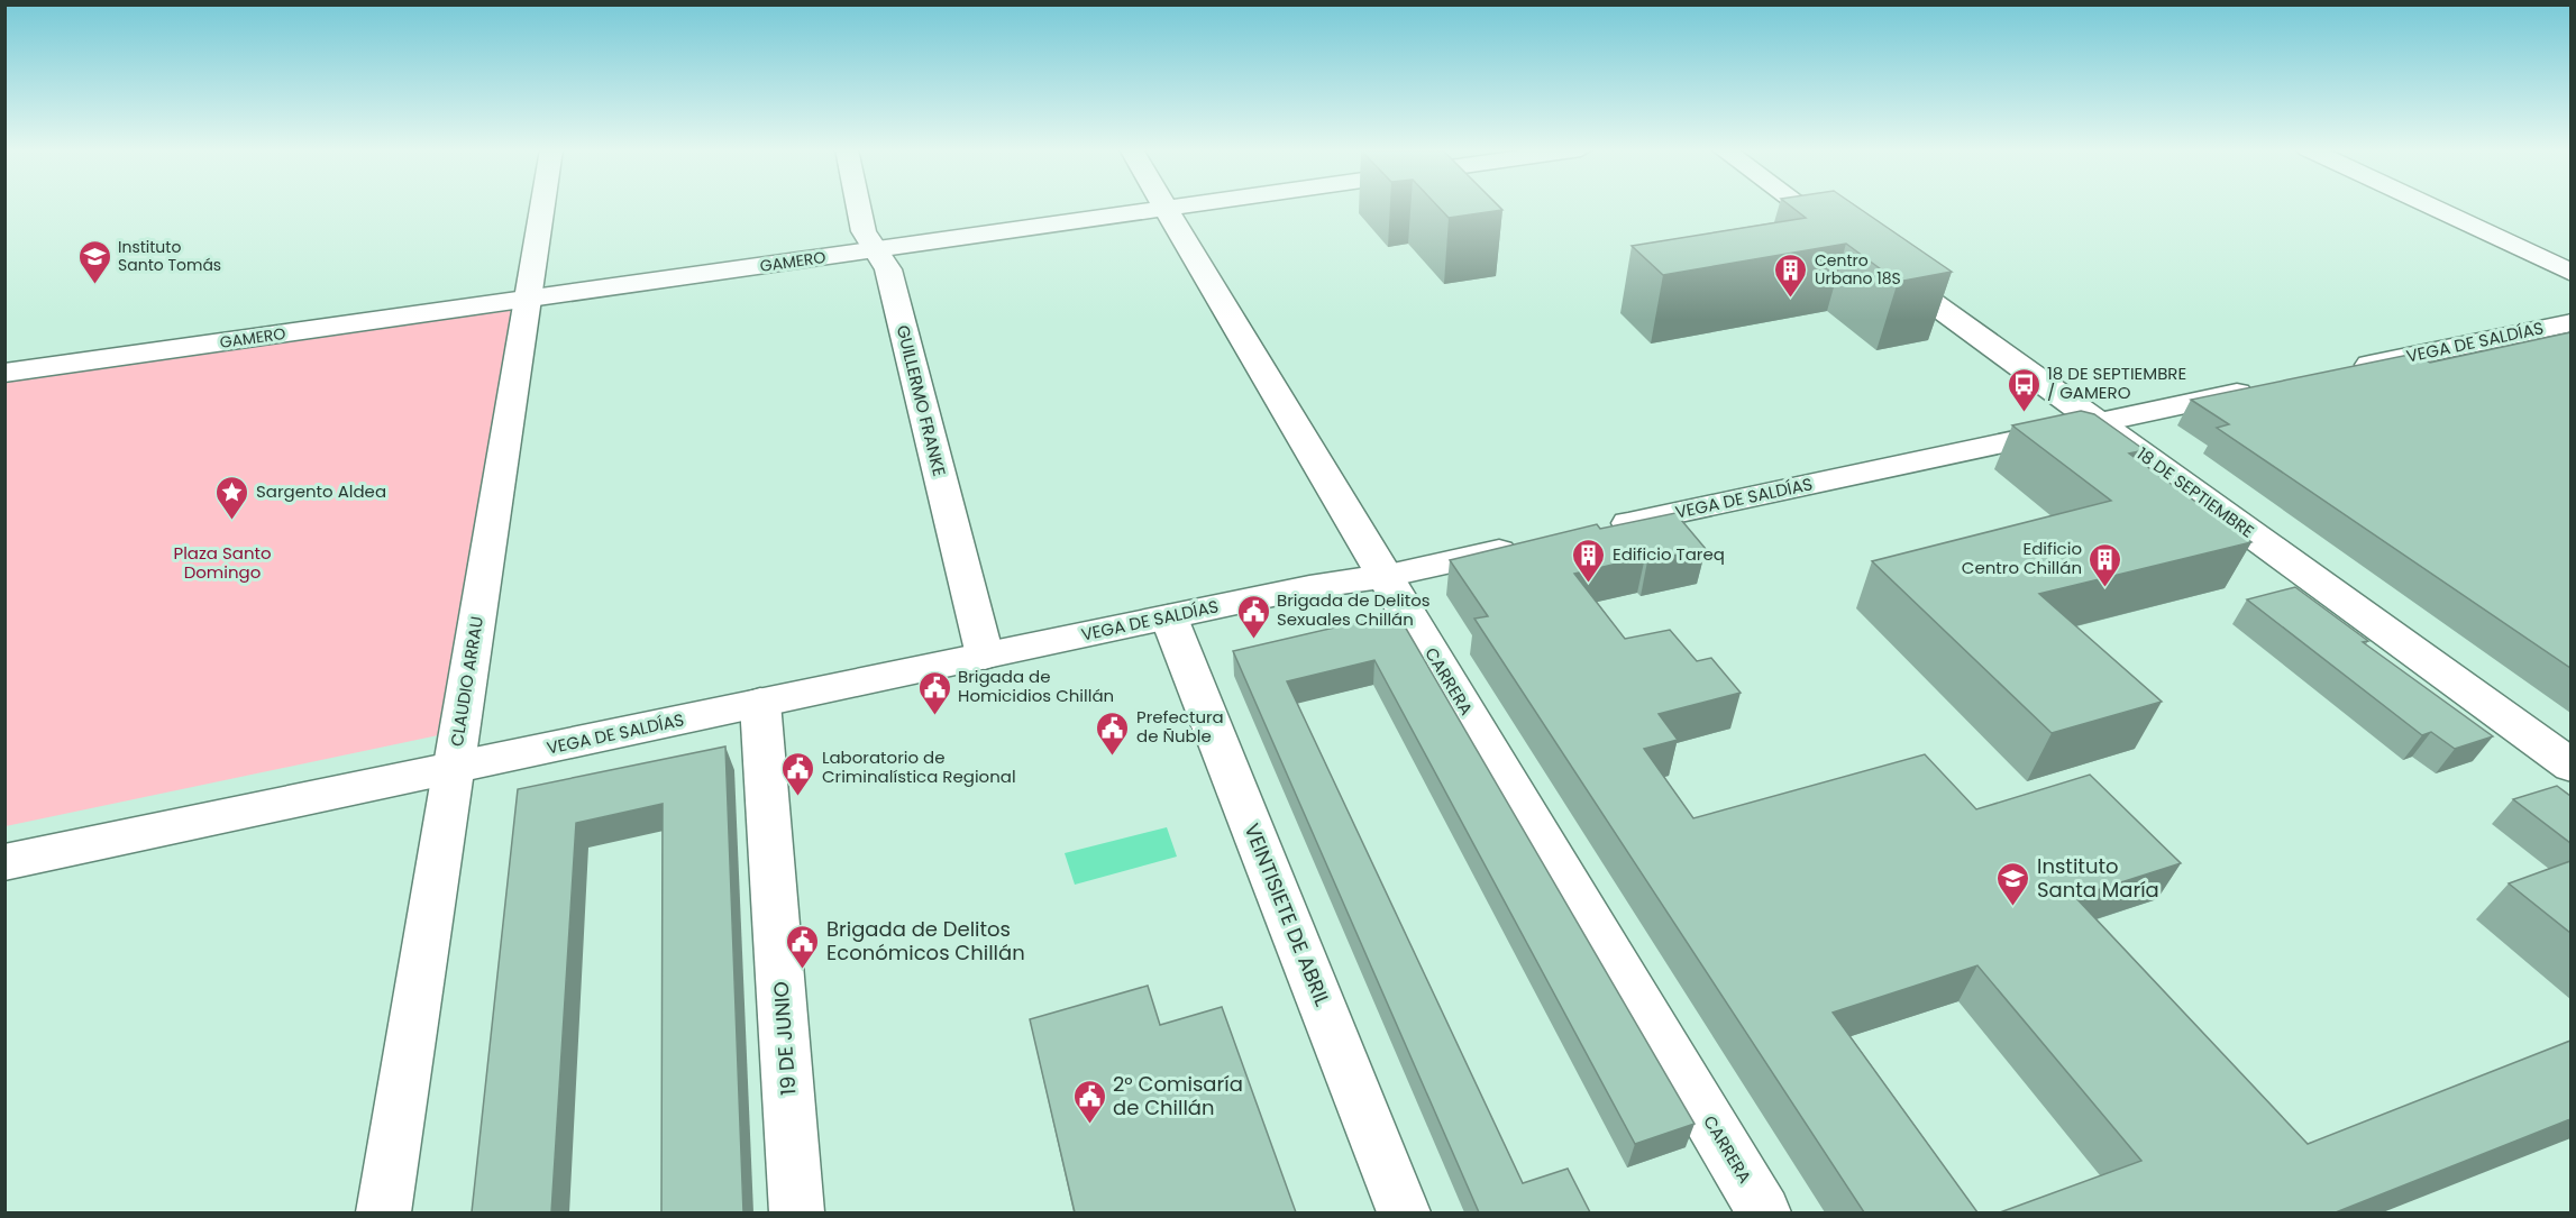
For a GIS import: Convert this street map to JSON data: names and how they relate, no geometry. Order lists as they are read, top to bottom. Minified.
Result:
{"streets":{"street":["GAMERO","VEGA DE SALDÍAS","GUILLERMO FRANKE","18 DE SEPTIEMBRE","CLAUDIO ARRAU","CARRERA","VEINTISIETE DE ABRIL","19 DE JUNIO"]},"crossings":[["GAMERO","GUILLERMO FRANKE"],["GAMERO","CLAUDIO ARRAU"],["GAMERO","CARRERA"],["VEGA DE SALDÍAS","GUILLERMO FRANKE"],["VEGA DE SALDÍAS","18 DE SEPTIEMBRE"],["VEGA DE SALDÍAS","CLAUDIO ARRAU"],["VEGA DE SALDÍAS","CARRERA"],["VEGA DE SALDÍAS","VEINTISIETE DE ABRIL"],["VEGA DE SALDÍAS","19 DE JUNIO"]],"parks":["Plaza Santo Domingo"],"places":{"school or university":["Instituto Santo Tomás","Instituto Santa María"],"building":["Centro Urbano 18S","Edificio Tareq","Edificio Centro Chillán"],"bus stop":["18 DE SEPTIEMBRE / GAMERO"],"place":["Sargento Aldea"],"public building":["Brigada de Delitos Sexuales Chillán","Brigada de Homicidios Chillán","Prefectura de Ñuble","Laboratorio de Criminalística Regional","Brigada de Delitos Económicos Chillán","2° Comisaría de Chillán"]}}
